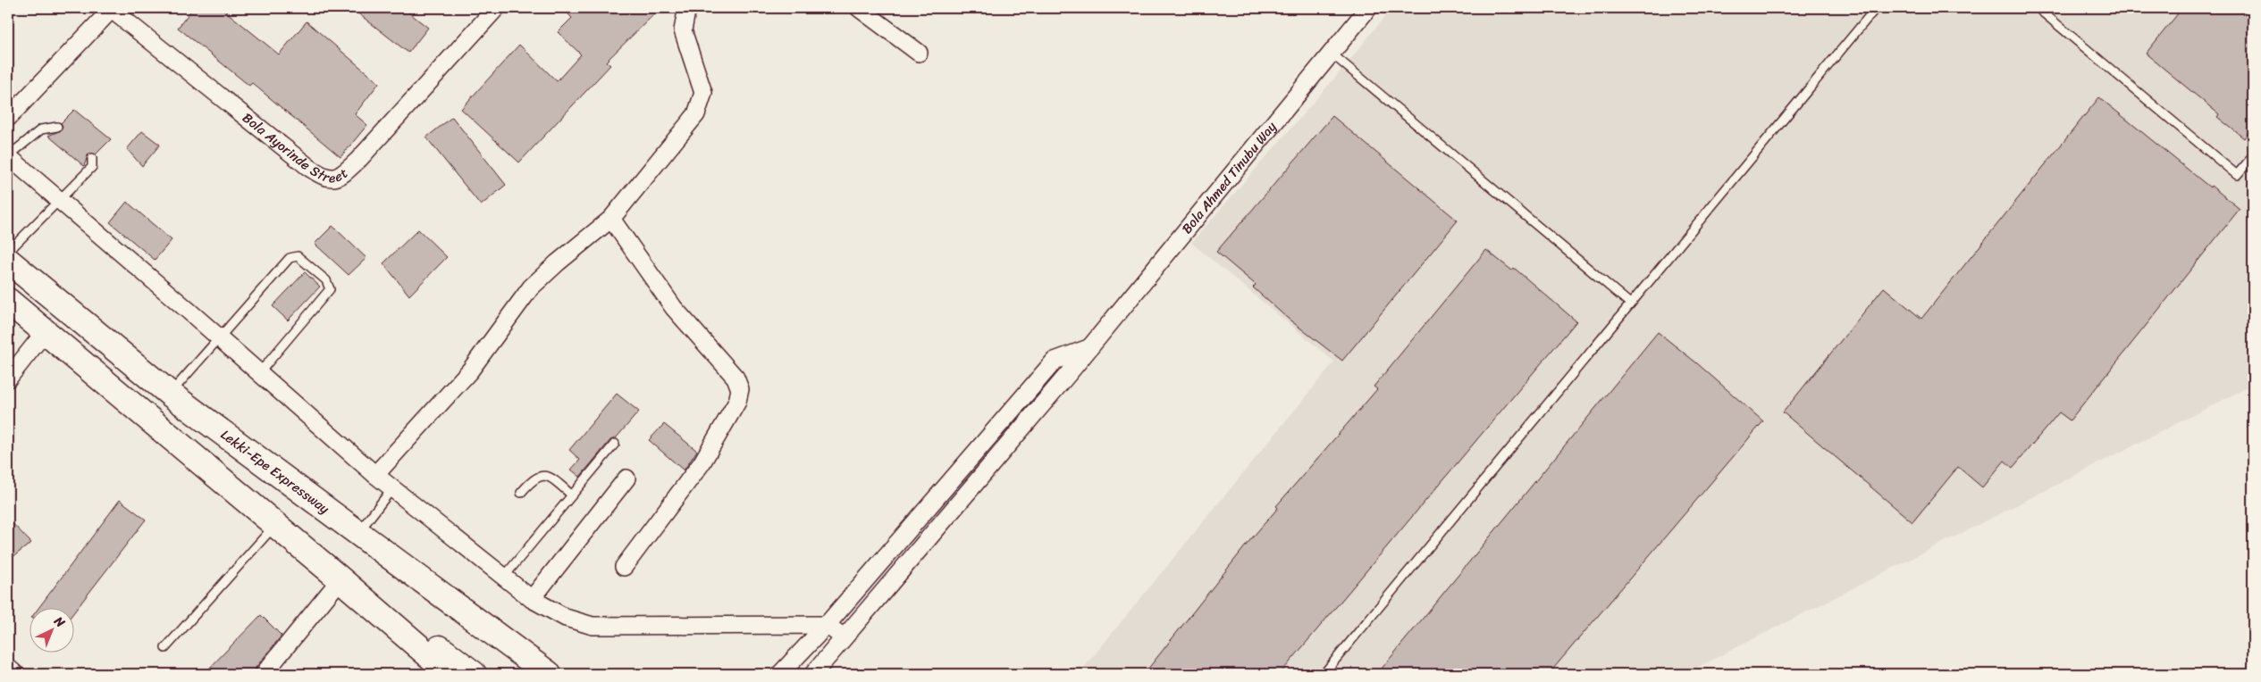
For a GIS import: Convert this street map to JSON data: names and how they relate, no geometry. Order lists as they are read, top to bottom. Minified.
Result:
{"streets":{"highway":["Lekki-Epe Expressway"],"street":["Bola Ayorinde Street","Bola Ahmed Tinubu Way"]},"north":"top right"}
